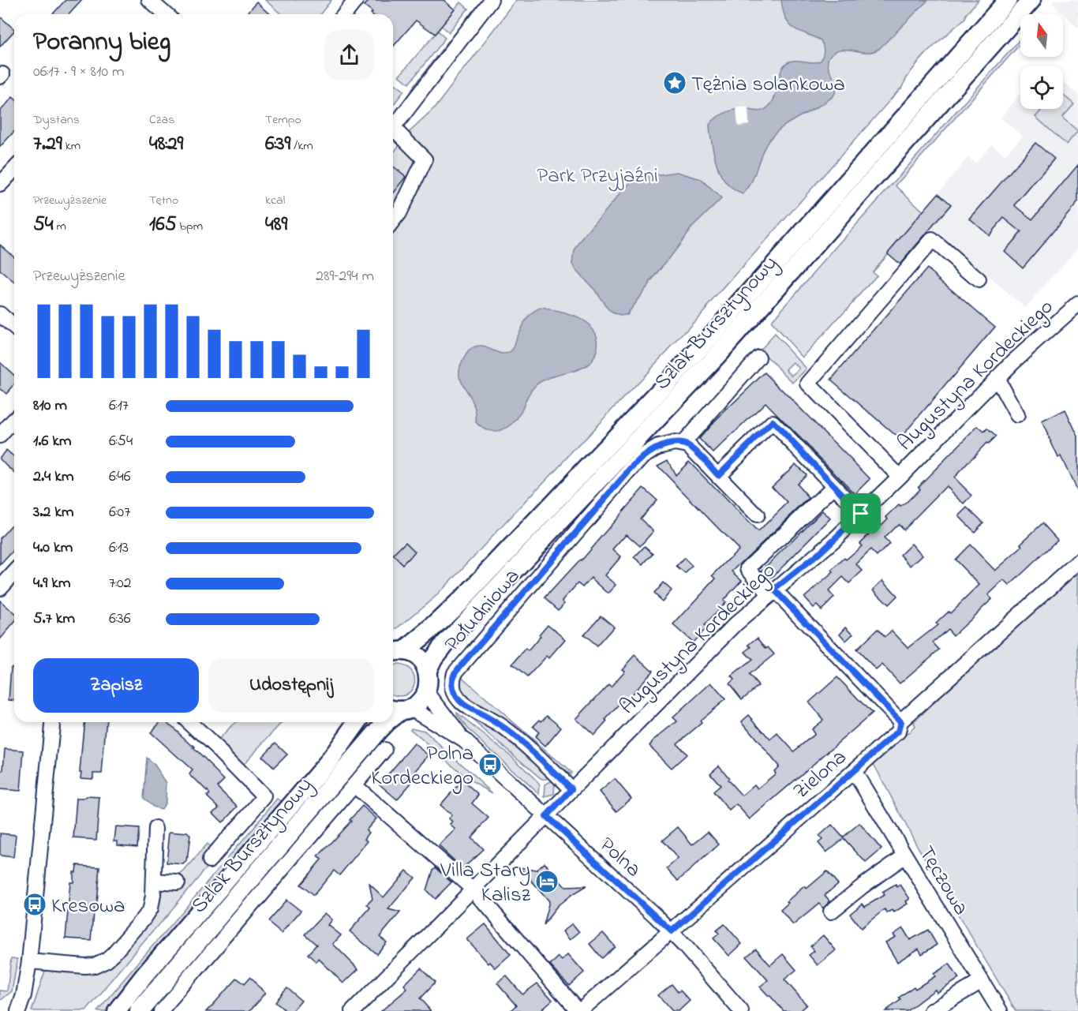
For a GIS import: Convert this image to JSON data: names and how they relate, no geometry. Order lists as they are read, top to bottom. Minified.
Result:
{"streets":{"main road":["Szlak Bursztynowy"],"street":["Augustyna Kordeckiego","Południowa","Zielona","Polna","Tęczowa"]},"crossings":[["Szlak Bursztynowy","Polna"],["Augustyna Kordeckiego","Południowa"],["Augustyna Kordeckiego","Polna"],["Zielona","Polna"],["Zielona","Tęczowa"]],"parks":["Park Przyjaźni"],"places":{"place":["Tężnia solankowa"],"bus stop":["Polna Kordeckiego","Kresowa"],"hotel":["Villa Stary Kalisz"]},"north":"top","page":{"heading":["Poranny bieg","06:17 · 9 × 810 m"],"stats":[["Dystans","7.29 km"],["Czas","48:29"],["Tempo","6:39 /km"],["Przewyższenie","54 m"],["Tętno","165 bpm"],["kcal","489"]],"chart":["Przewyższenie","289–294 m"],"list":[{"name":"810 m","note":"6:17"},{"name":"1.6 km","note":"6:54"},{"name":"2.4 km","note":"6:46"},{"name":"3.2 km","note":"6:07"},{"name":"4.0 km","note":"6:13"},{"name":"4.9 km","note":"7:02"},{"name":"5.7 km","note":"6:36"}],"buttons":["Zapisz","Udostępnij"]}}
